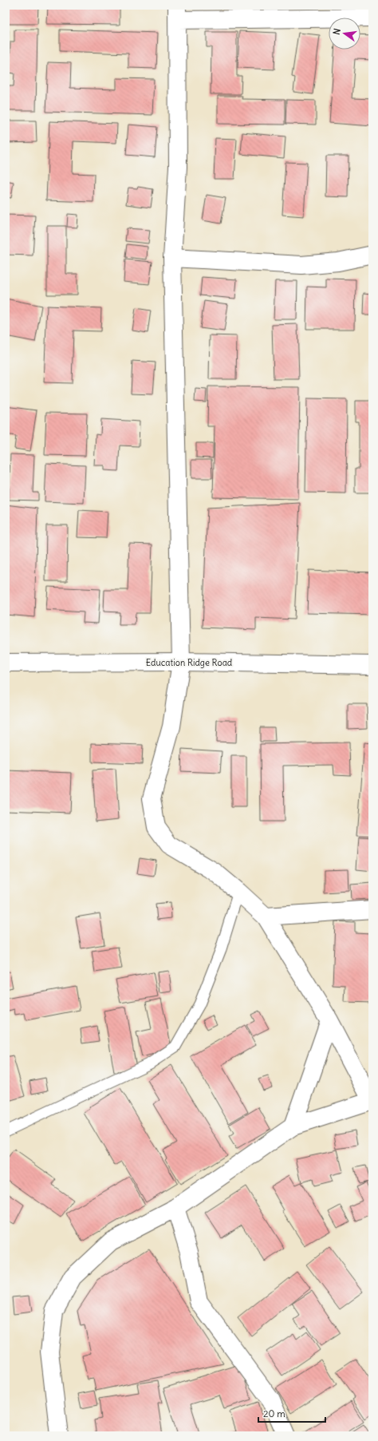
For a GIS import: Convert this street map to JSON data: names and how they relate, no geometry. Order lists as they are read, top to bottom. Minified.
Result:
{"streets":{"street":["Education Ridge Road"]},"scale_bar":"20 m","north":"left"}
